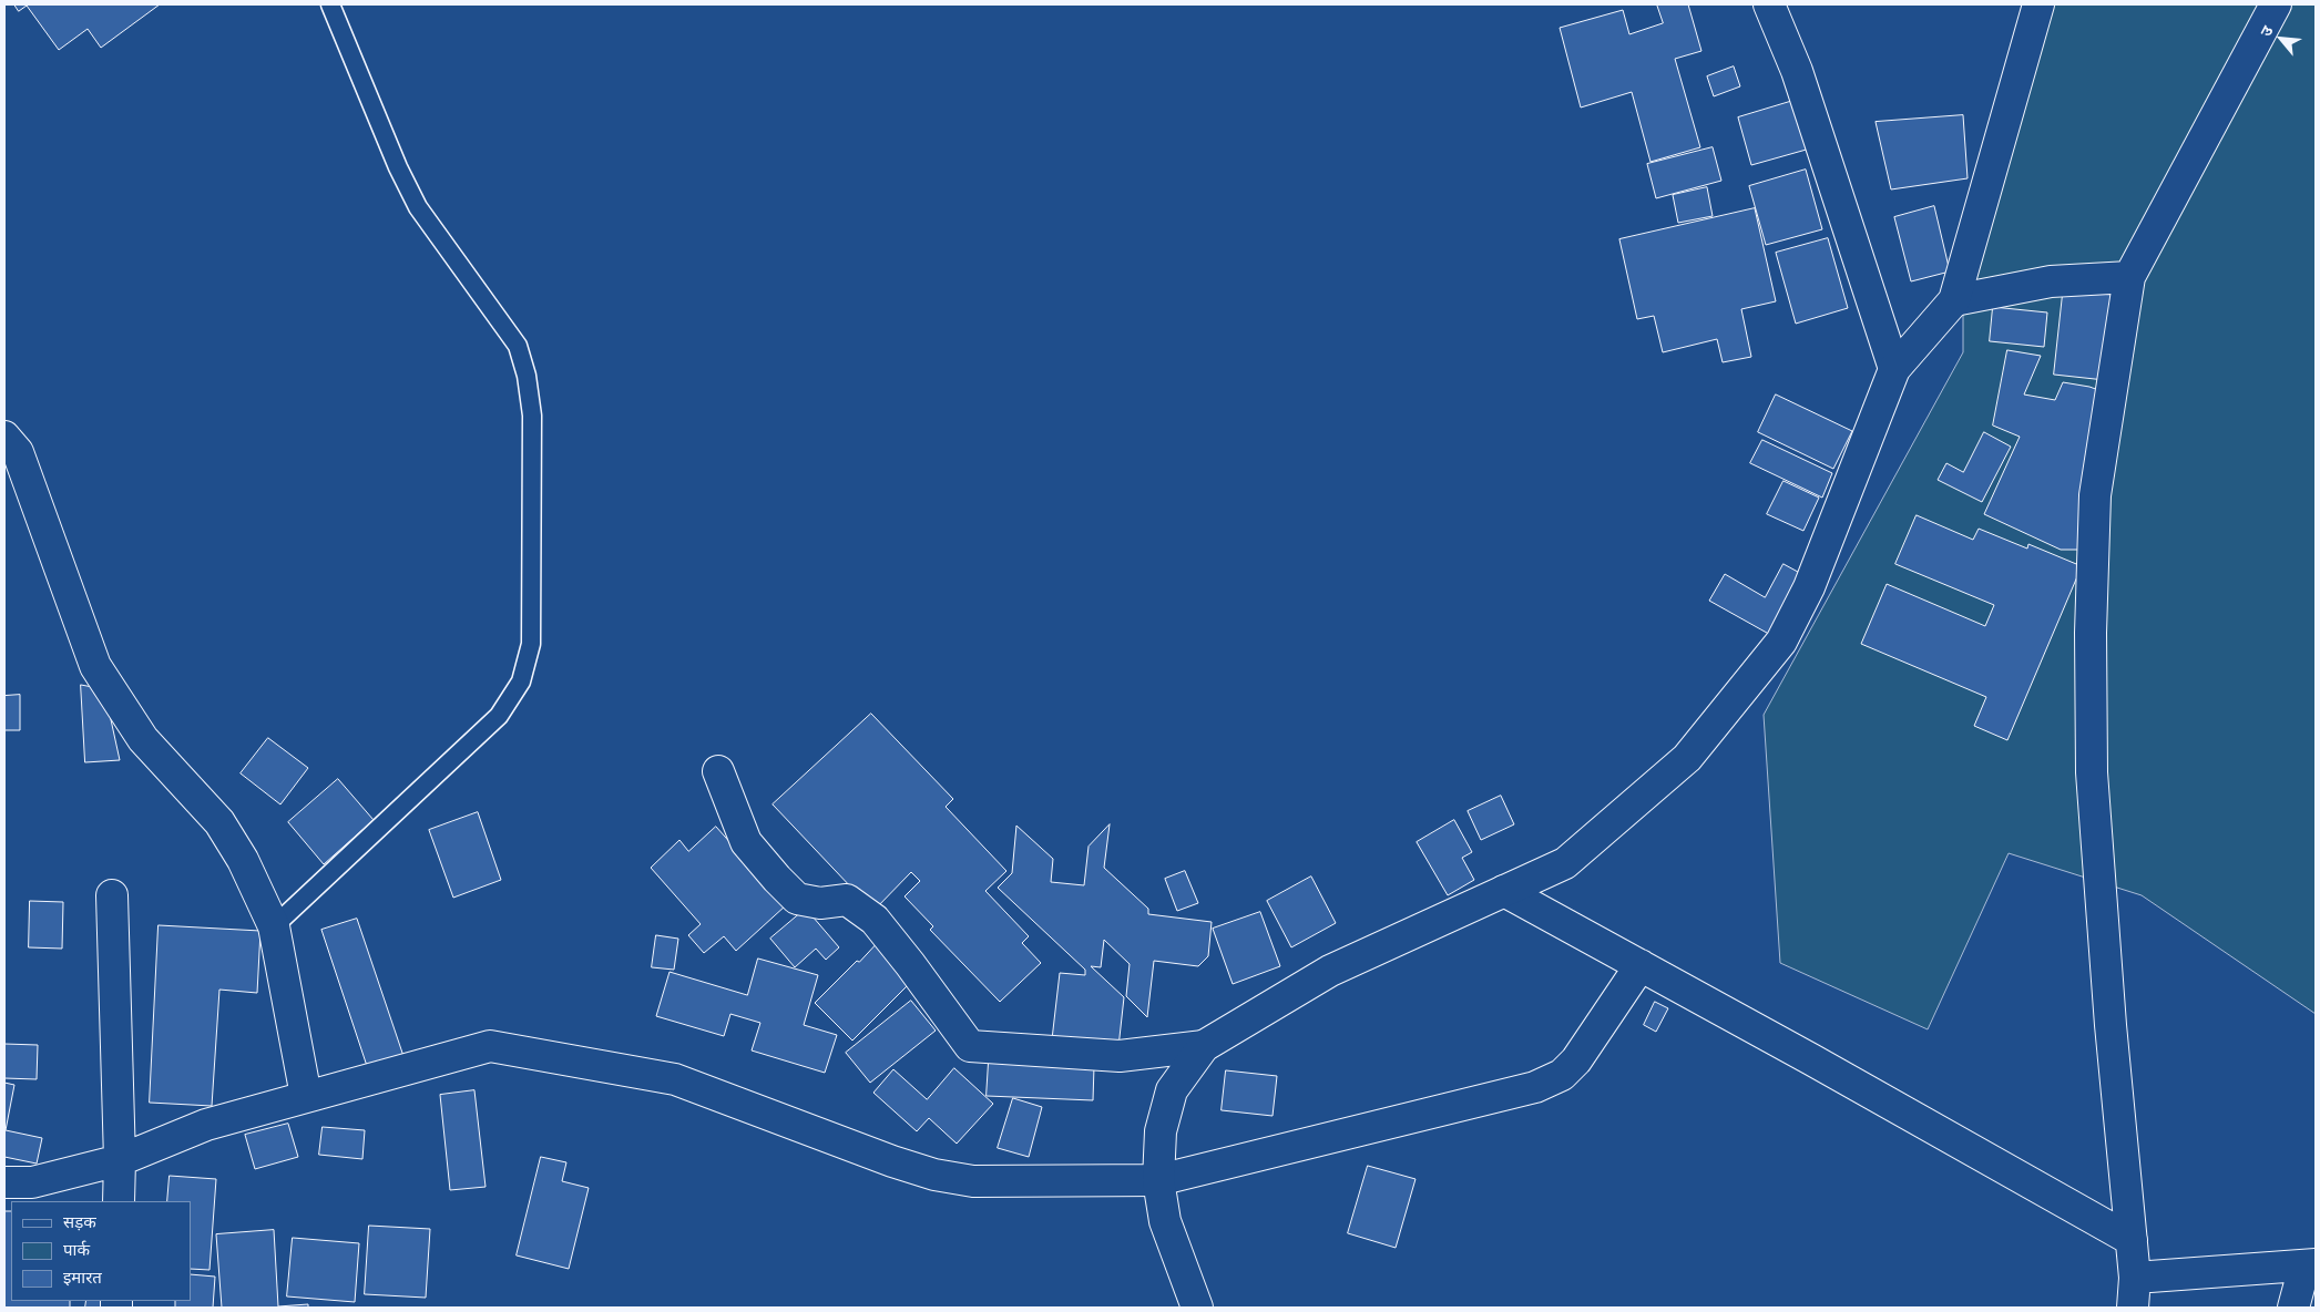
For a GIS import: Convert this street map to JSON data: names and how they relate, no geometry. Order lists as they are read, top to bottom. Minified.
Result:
{"legend":["सड़क","पार्क","इमारत"],"north":"top left"}
